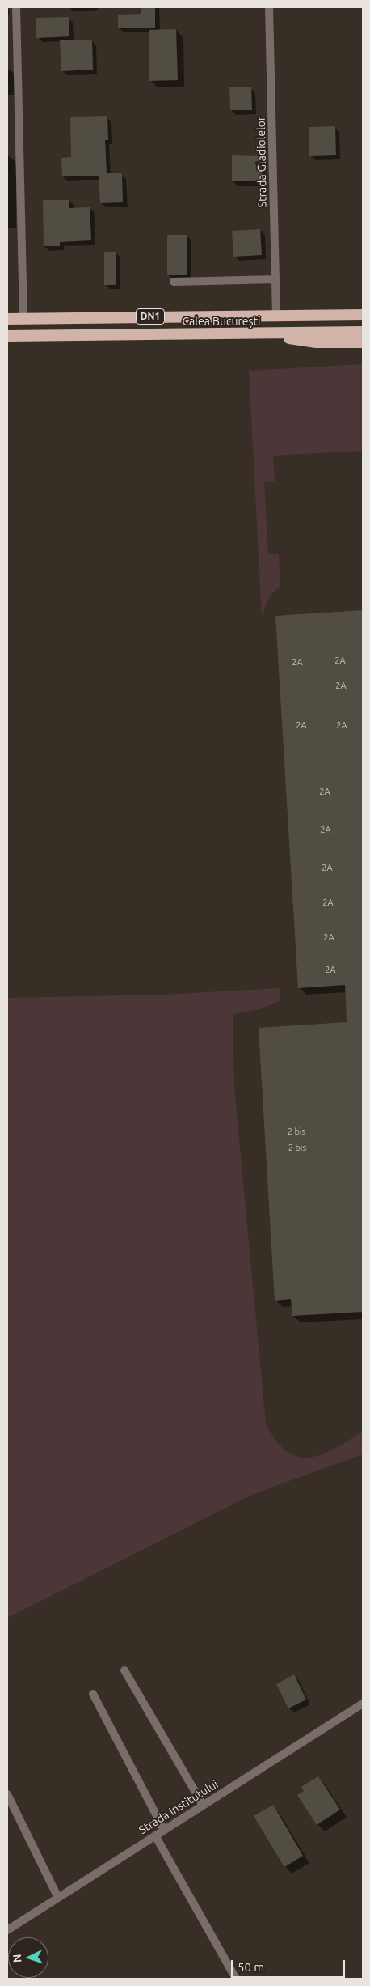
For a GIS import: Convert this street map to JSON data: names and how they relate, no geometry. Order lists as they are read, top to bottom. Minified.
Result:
{"streets":{"highway":["DN1","Calea București"],"street":["Strada Gladiolelor","Strada Institutului"]},"crossings":[["Strada Gladiolelor","Calea București"]],"house_numbers":["2A","2A","2A","2A","2A","2A","2A","2A","2A","2A","2A","2 bis","2 bis"],"scale_bar":"50 m","north":"left"}
